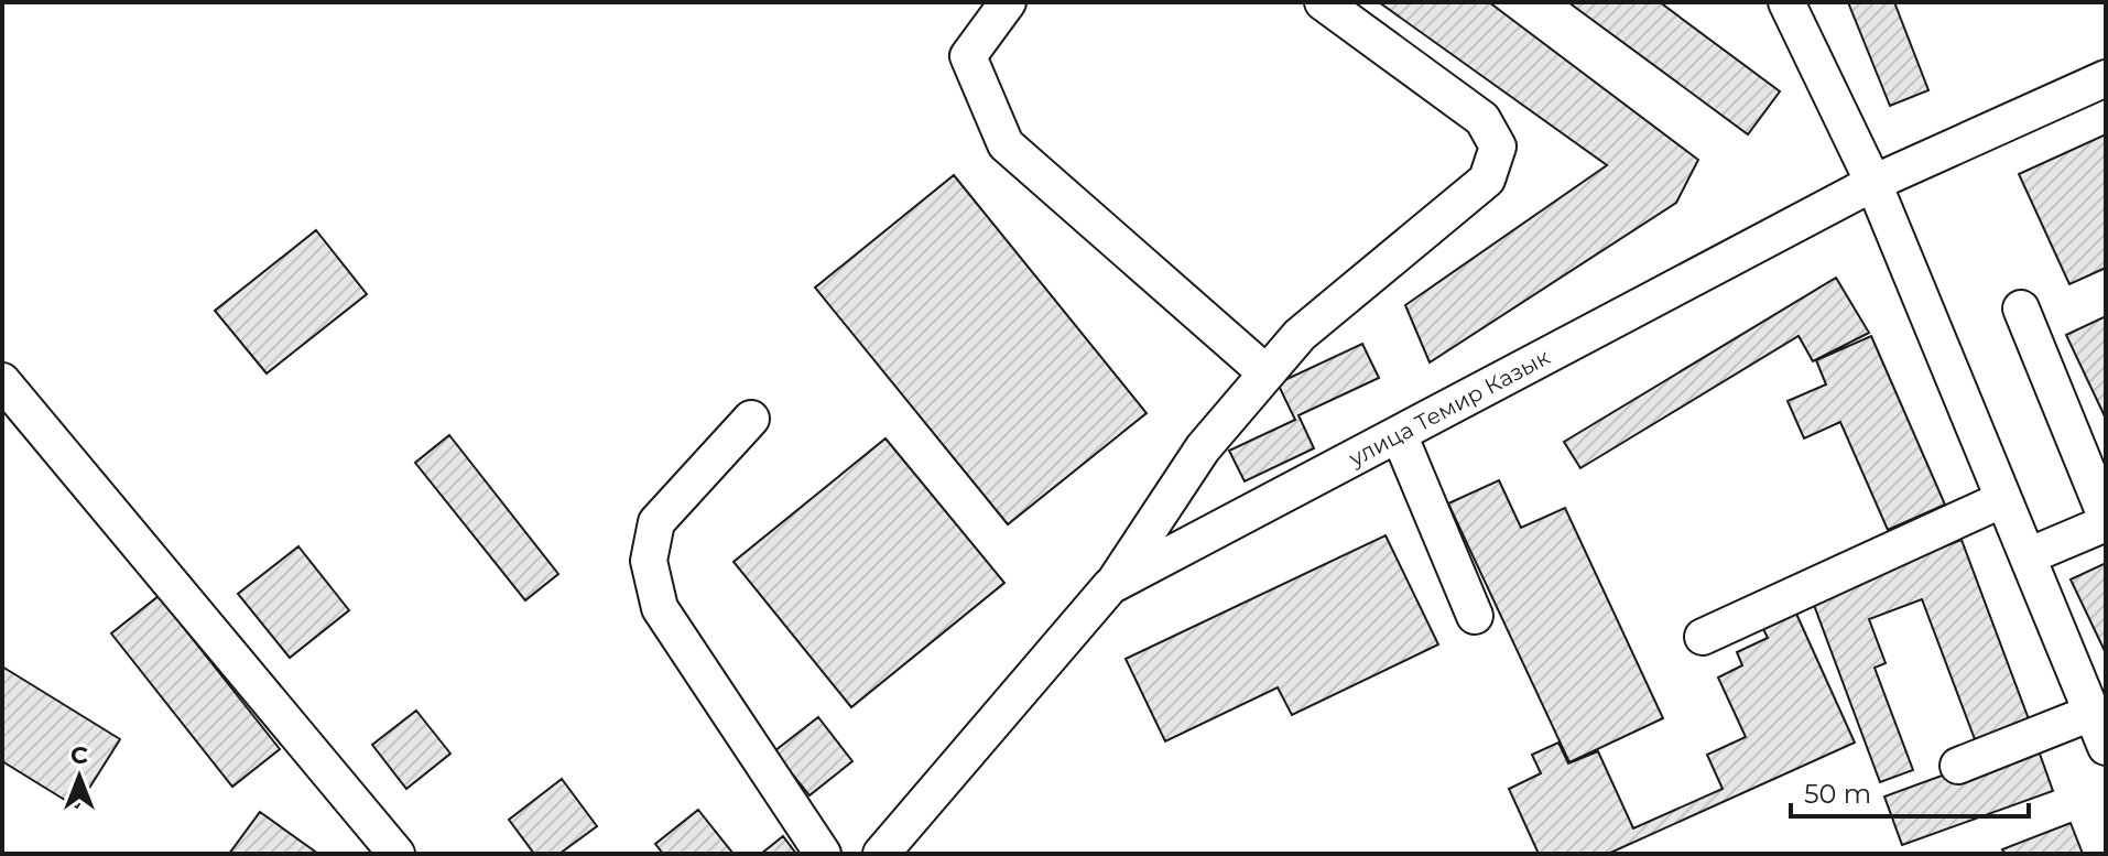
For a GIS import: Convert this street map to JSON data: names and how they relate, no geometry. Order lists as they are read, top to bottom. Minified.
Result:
{"streets":{"street":["улица Темир Казык"]},"scale_bar":"50 m","north":"top"}
